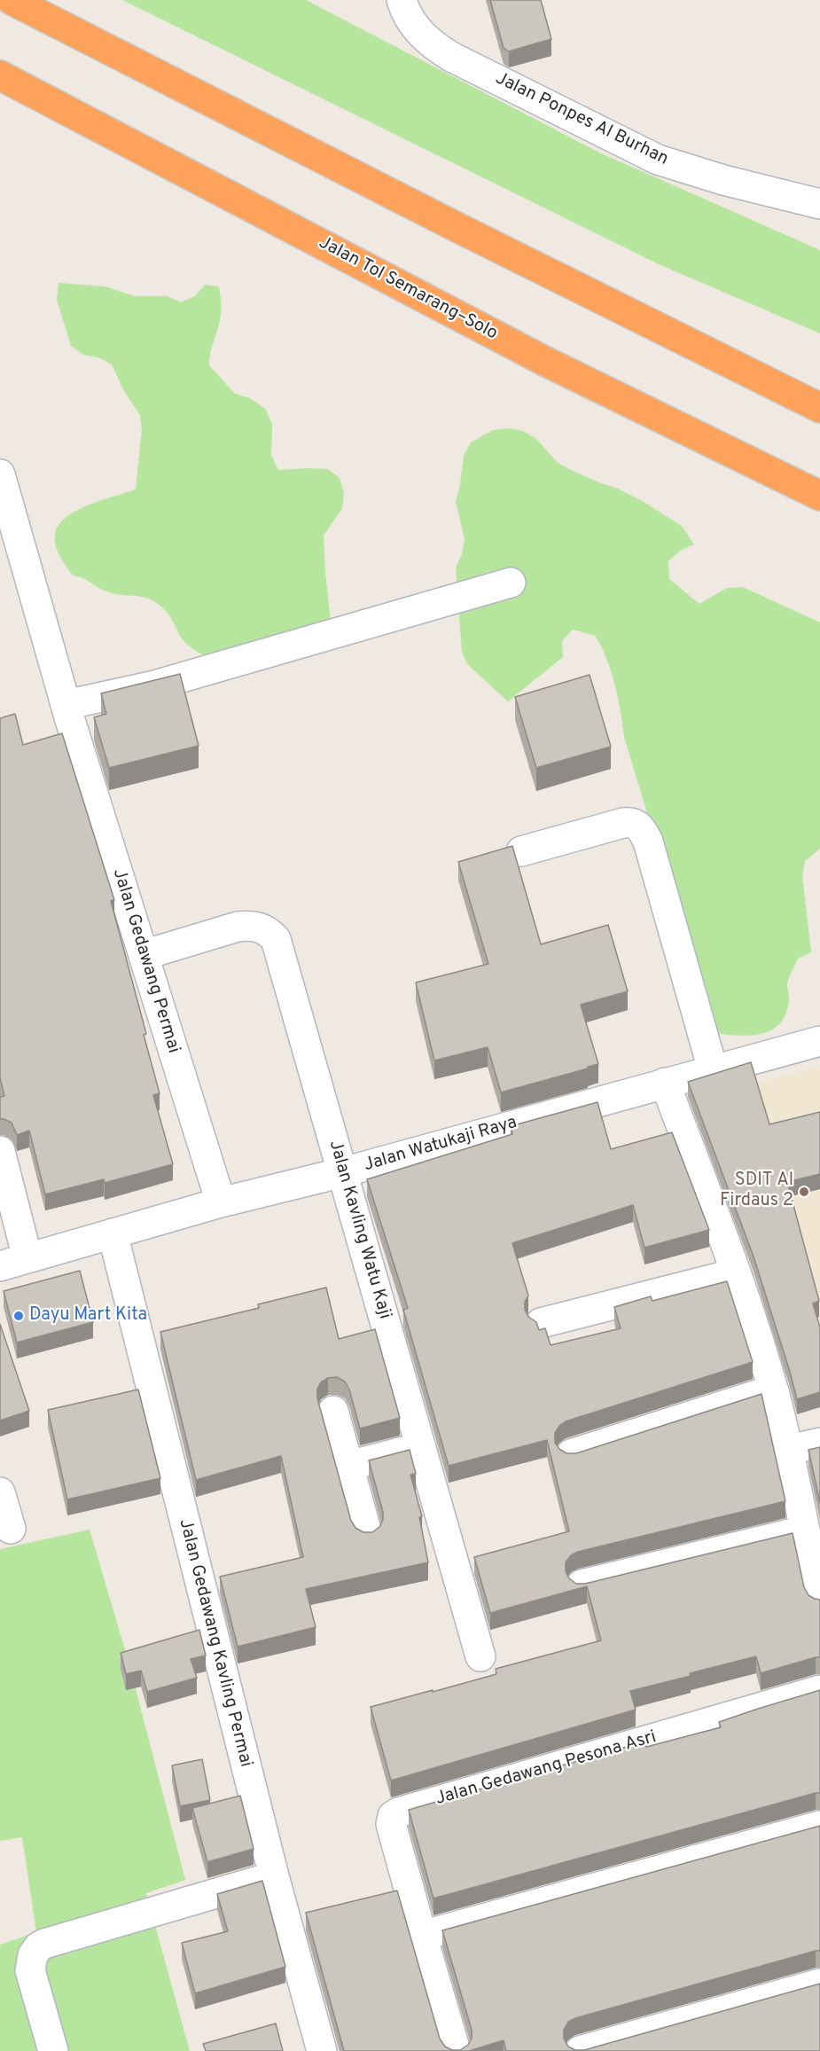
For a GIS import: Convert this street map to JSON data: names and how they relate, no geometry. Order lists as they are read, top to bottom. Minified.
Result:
{"streets":{"highway":["Jalan Tol Semarang–Solo"],"street":["Jalan Ponpes Al Burhan","Jalan Gedawang Permai","Jalan Watukaji Raya","Jalan Kavling Watu Kaji","Jalan Gedawang Kavling Permai","Jalan Gedawang Pesona Asri"]},"crossings":[["Jalan Gedawang Permai","Jalan Watukaji Raya"],["Jalan Gedawang Permai","Jalan Kavling Watu Kaji"],["Jalan Watukaji Raya","Jalan Kavling Watu Kaji"],["Jalan Watukaji Raya","Jalan Gedawang Kavling Permai"]],"places":["SDIT Al Firdaus 2","Dayu Mart Kita"]}
